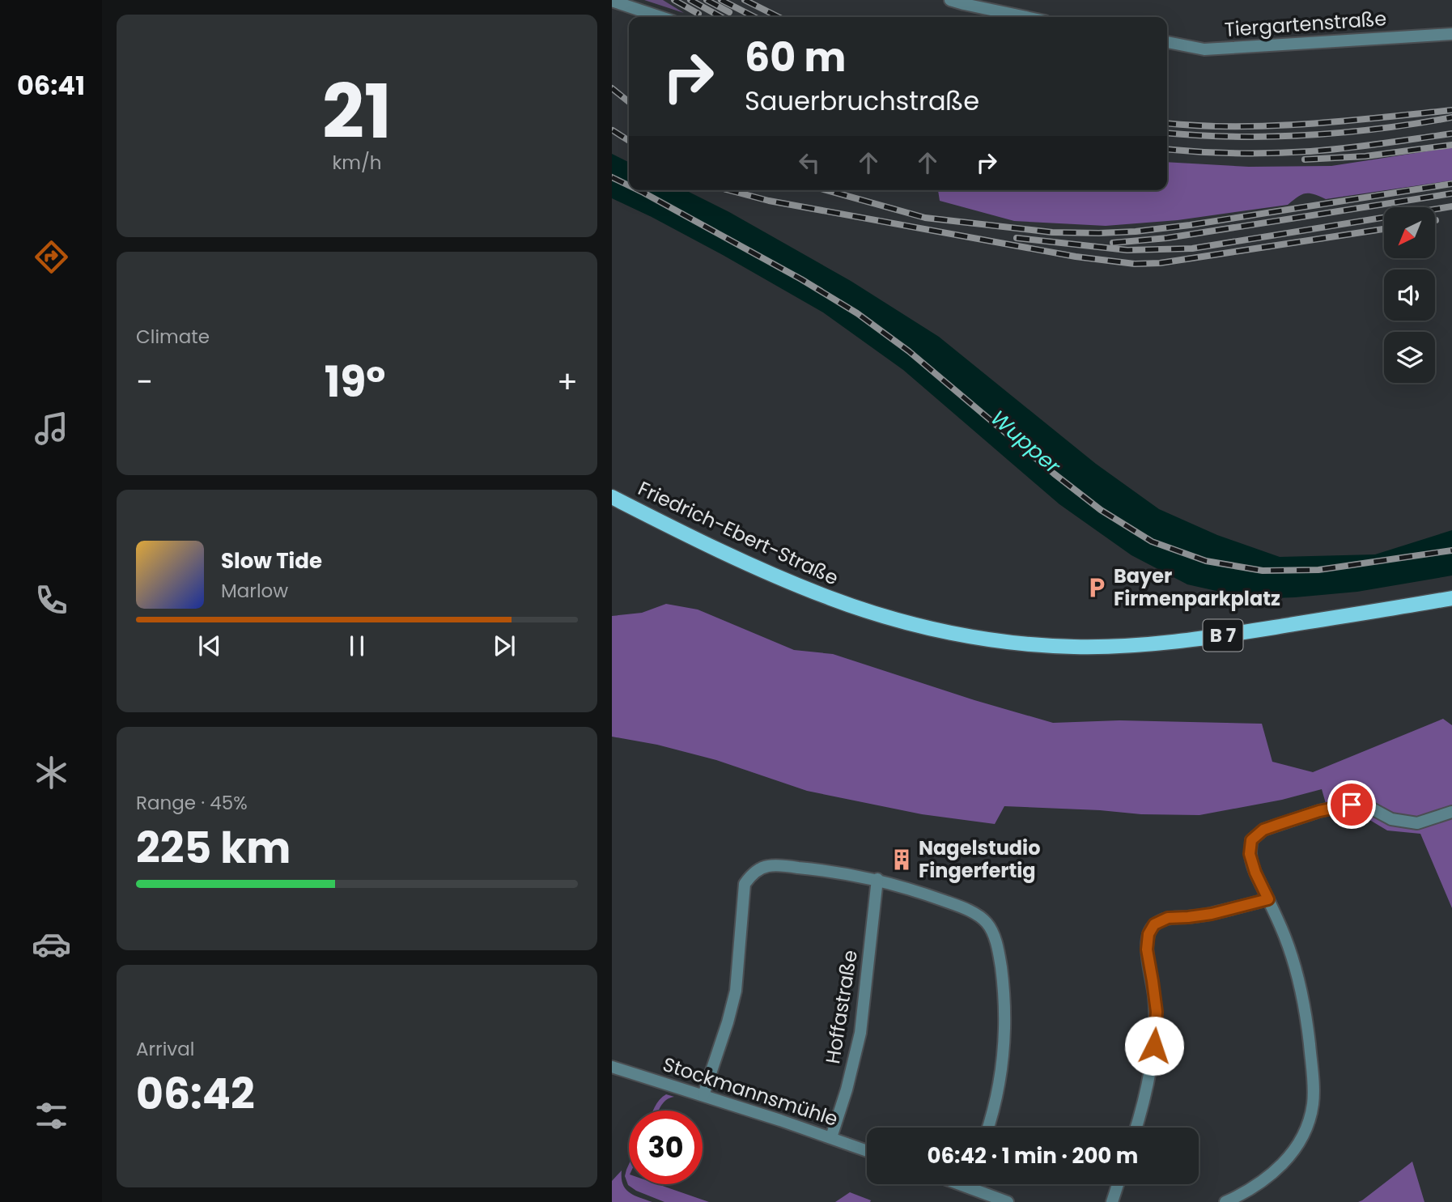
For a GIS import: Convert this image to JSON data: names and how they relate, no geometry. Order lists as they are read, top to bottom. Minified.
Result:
{"streets":{"main road":["Friedrich-Ebert-Straße","B 7"],"street":["Tiergartenstraße","Hoffastraße","Stockmannsmühle"]},"crossings":[["Hoffastraße","Stockmannsmühle"]],"water":["Wupper"],"places":{"parking":["Bayer Firmenparkplatz"],"building":["Nagelstudio Fingerfertig"]},"north":"bottom left","page":{"tabs":"06:41","tile":[["21","km/h"],"Climate",["Range · 45%","225 km"],["Arrival","06:42"]],"turn":["60 m","Sauerbruchstraße"],"heat":["−","19°","+"],"song":["Slow Tide","Marlow"],"limit":"30","trip":"06:42 · 1 min · 200 m"}}
